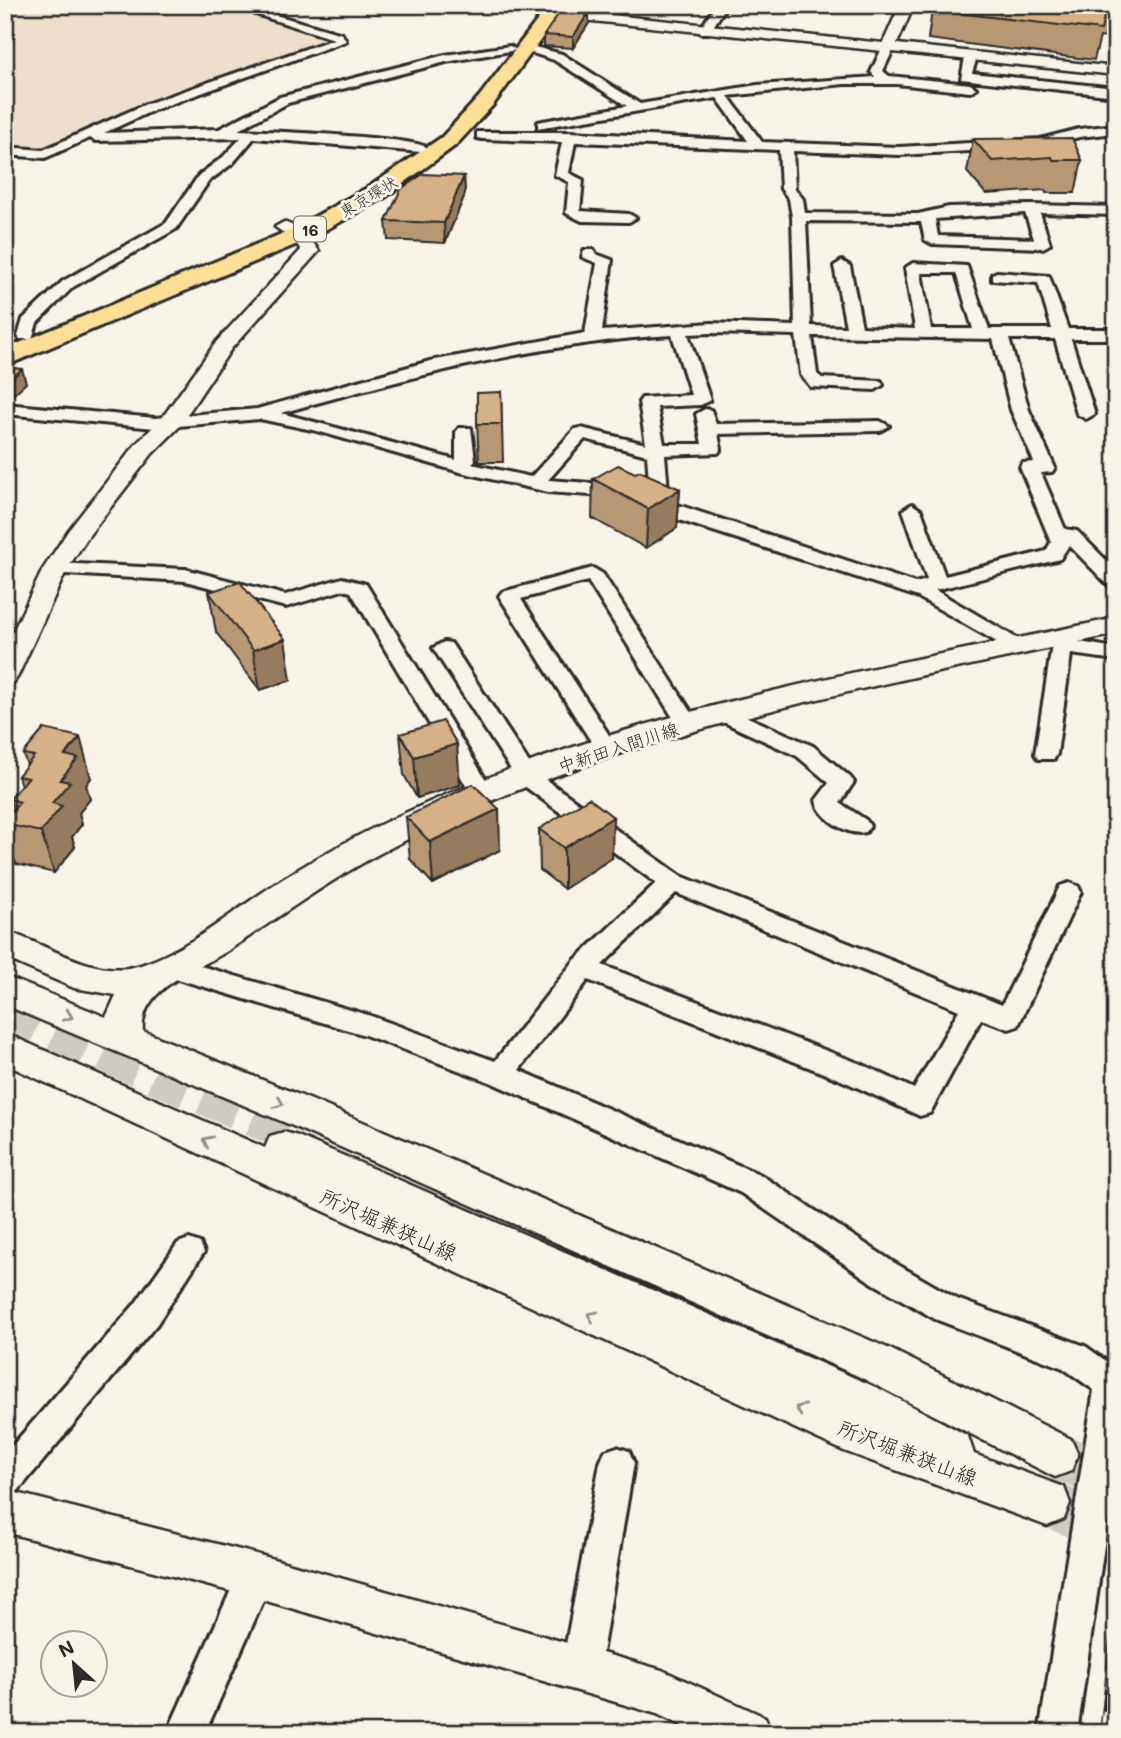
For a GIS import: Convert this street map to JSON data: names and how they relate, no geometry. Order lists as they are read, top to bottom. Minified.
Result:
{"streets":{"highway":["東京環状","16"],"main road":["中新田入間川線","所沢堀兼狭山線"]},"crossings":[["中新田入間川線","所沢堀兼狭山線"]],"north":"top left"}
